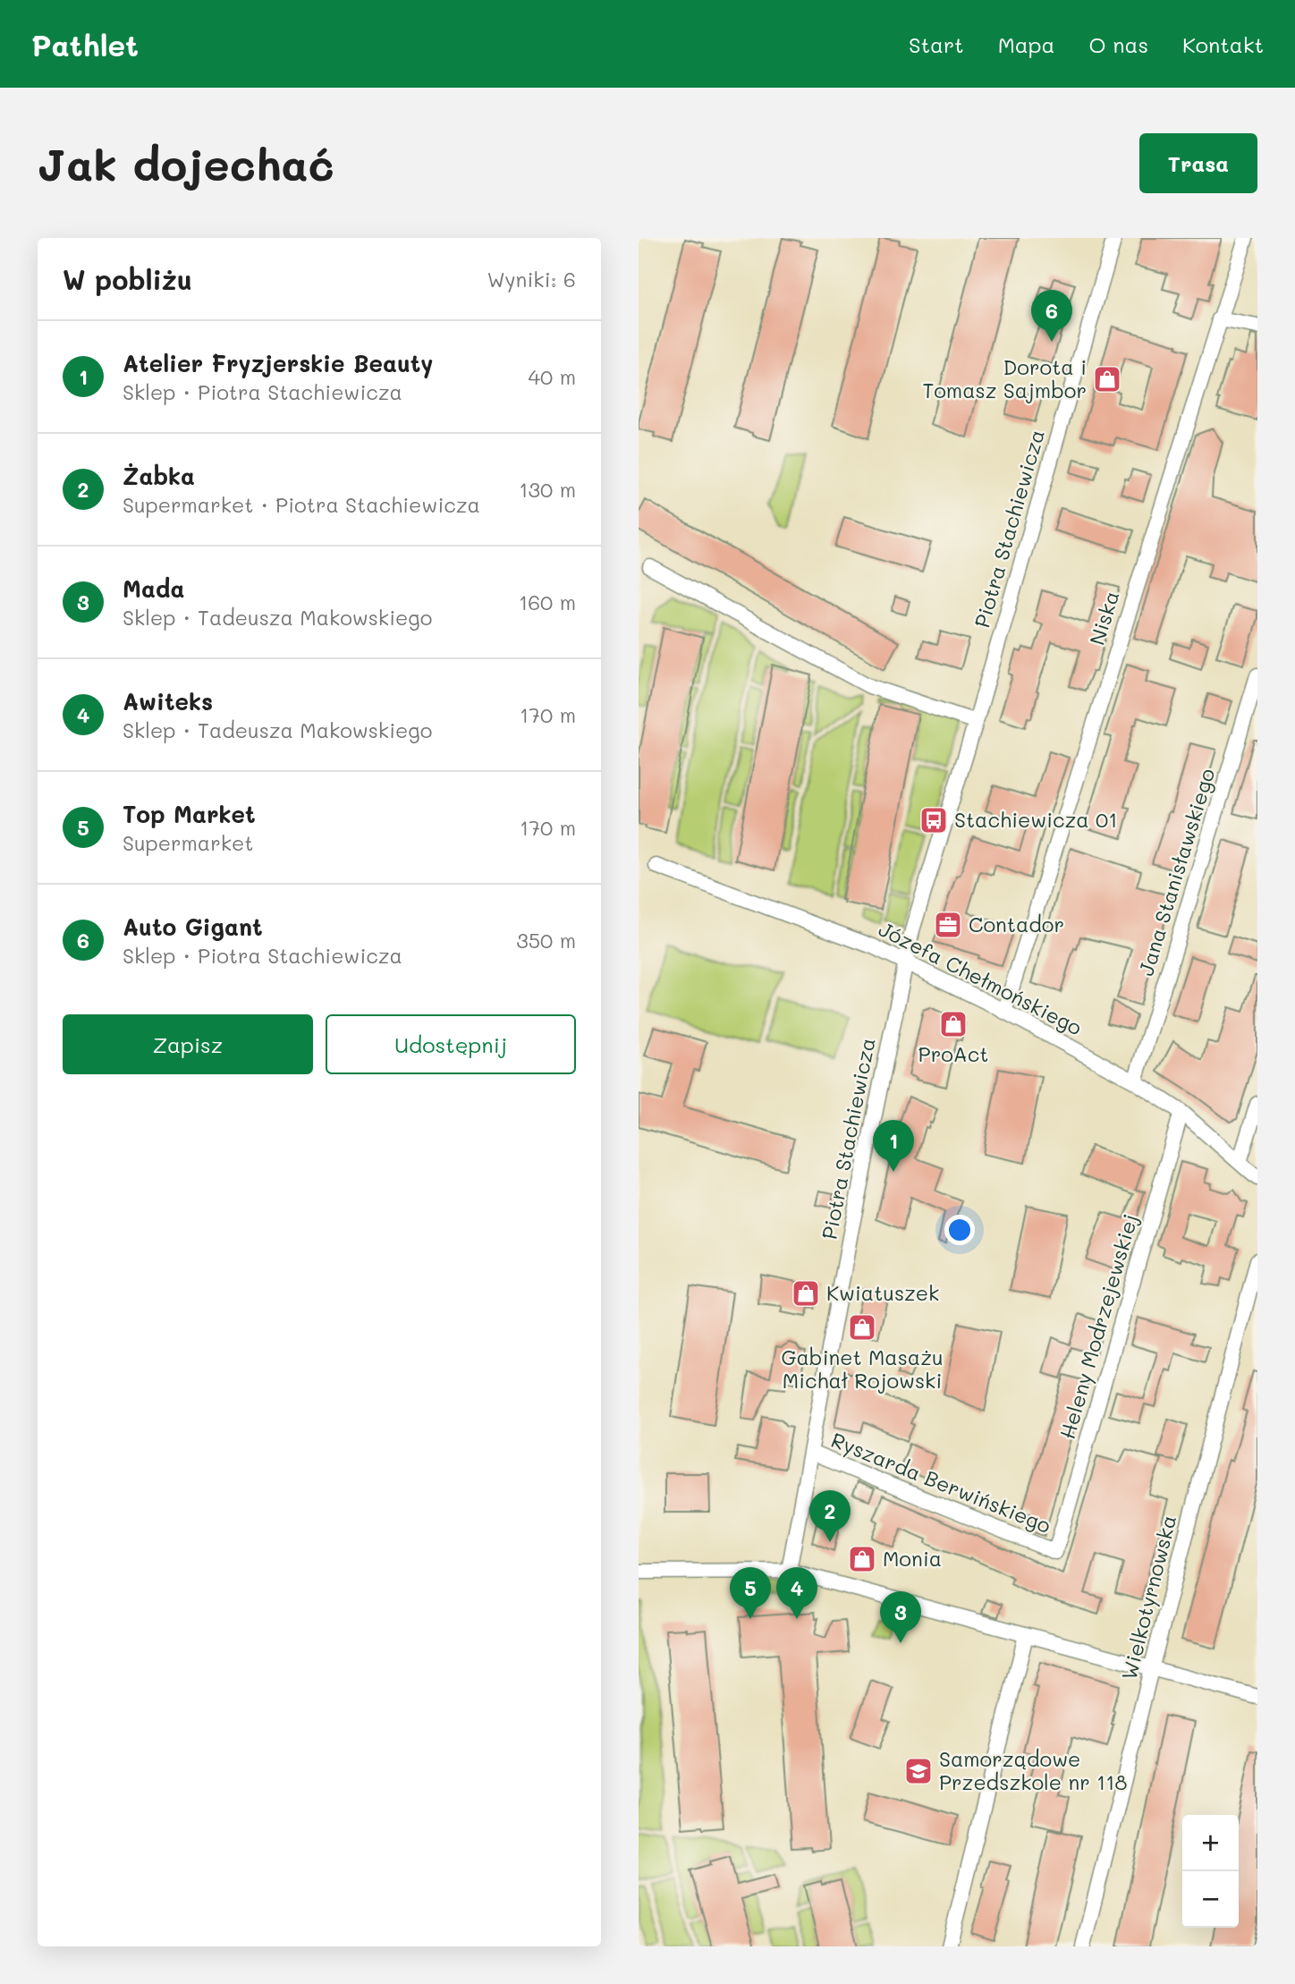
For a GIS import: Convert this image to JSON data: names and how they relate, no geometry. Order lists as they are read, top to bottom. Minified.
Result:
{"streets":{"street":["Piotra Stachiewicza","Niska","Jana Stanisławskiego","Józefa Chełmońskiego","Heleny Modrzejewskiej","Ryszarda Berwińskiego","Wielkotyrnowska"]},"crossings":[["Piotra Stachiewicza","Józefa Chełmońskiego"],["Piotra Stachiewicza","Ryszarda Berwińskiego"],["Niska","Józefa Chełmońskiego"],["Jana Stanisławskiego","Józefa Chełmońskiego"],["Józefa Chełmońskiego","Heleny Modrzejewskiej"],["Heleny Modrzejewskiej","Ryszarda Berwińskiego"]],"places":{"shop":["Dorota i Tomasz Sajmbor","ProAct","Kwiatuszek","Gabinet Masażu Michał Rojowski","Monia"],"bus stop":["Stachiewicza 01"],"office":["Contador"],"school or university":["Samorządowe Przedszkole nr 118"]},"page":{"header":"Pathlet","nav":["Start","Mapa","O nas","Kontakt"],"buttons":["Trasa",["Zapisz","Udostępnij"]],"title":"Jak dojechać","heading":["W pobliżu","Wyniki: 6"],"pins":["6","1","2","4","5","3"],"list":[{"mark":"1","name":"Atelier Fryzjerskie Beauty","note":"Sklep · Piotra Stachiewicza","value":"40 m"},{"mark":"2","name":"Żabka","note":"Supermarket · Piotra Stachiewicza","value":"130 m"},{"mark":"3","name":"Mada","note":"Sklep · Tadeusza Makowskiego","value":"160 m"},{"mark":"4","name":"Awiteks","note":"Sklep · Tadeusza Makowskiego","value":"170 m"},{"mark":"5","name":"Top Market","note":"Supermarket","value":"170 m"},{"mark":"6","name":"Auto Gigant","note":"Sklep · Piotra Stachiewicza","value":"350 m"}],"map_buttons":["+","−"]}}
